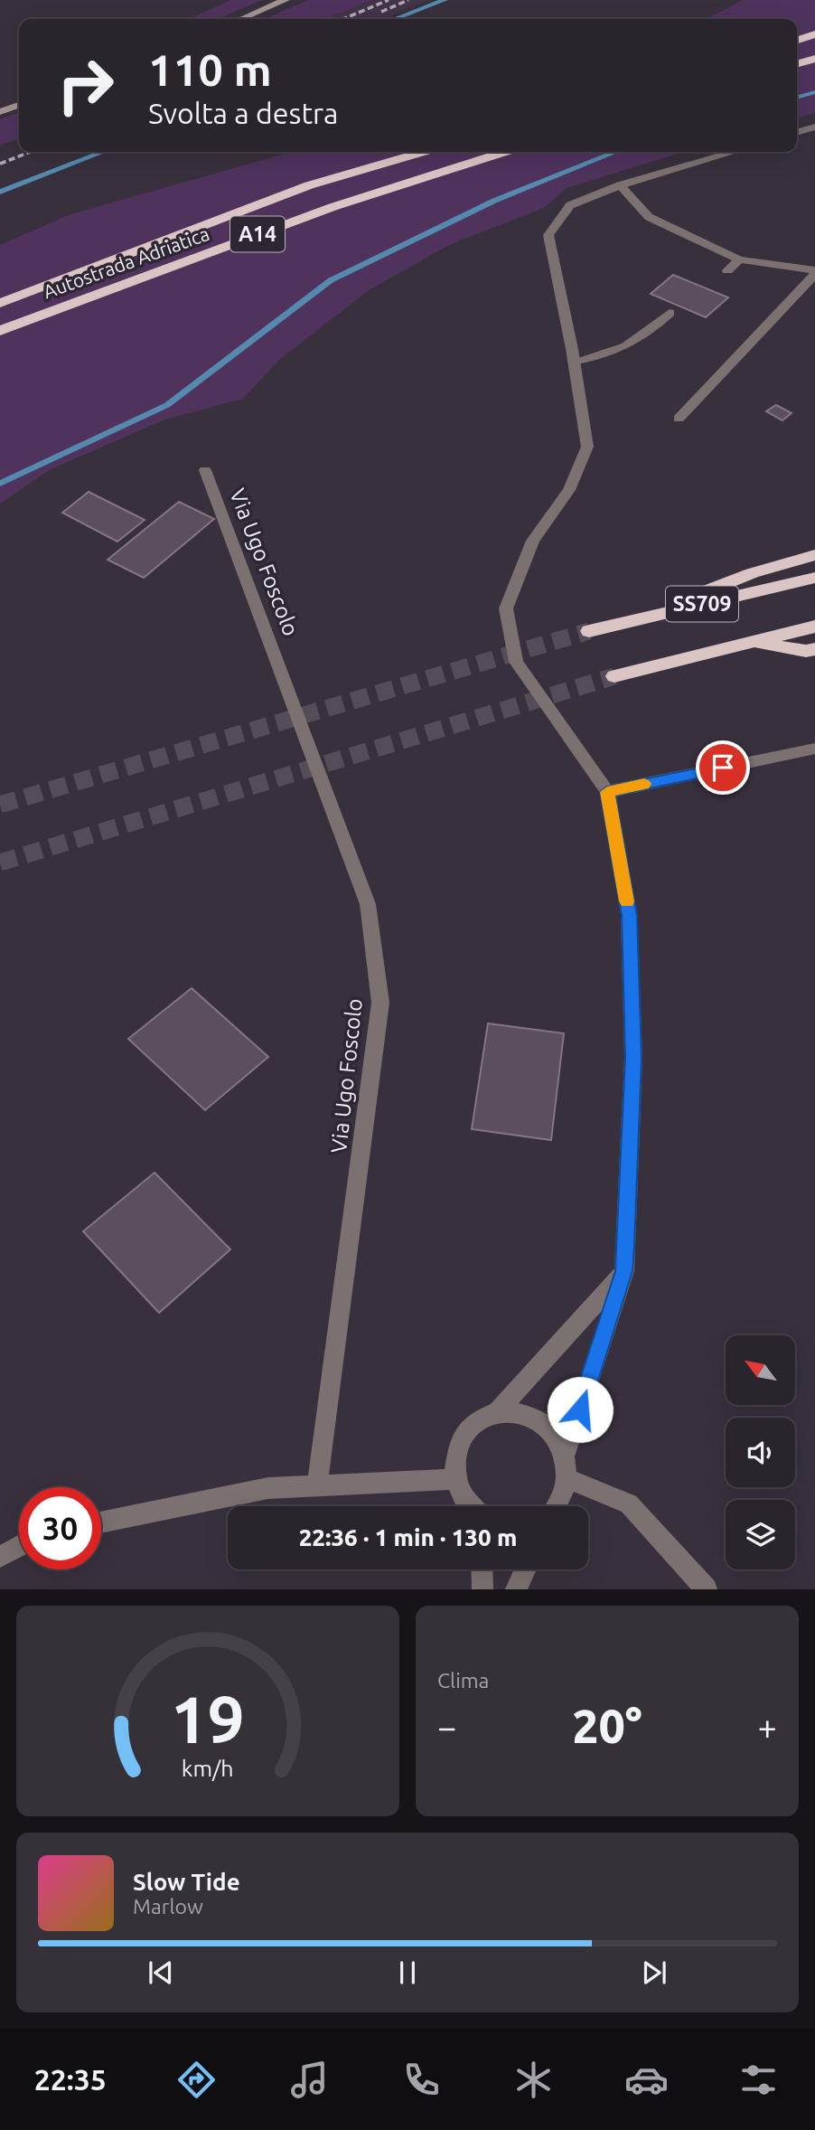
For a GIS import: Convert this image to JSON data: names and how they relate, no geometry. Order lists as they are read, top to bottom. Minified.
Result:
{"streets":{"highway":["A14","Autostrada Adriatica","SS709"],"street":["Via Ugo Foscolo"]},"north":"top left","page":{"turn":["110 m","Svolta a destra"],"limit":"30","trip":"22:36 · 1 min · 130 m","tile":"Clima","heat":["−","20°","+"],"song":["Slow Tide","Marlow"],"tabs":"22:35","gauge":["19","km/h"]}}
